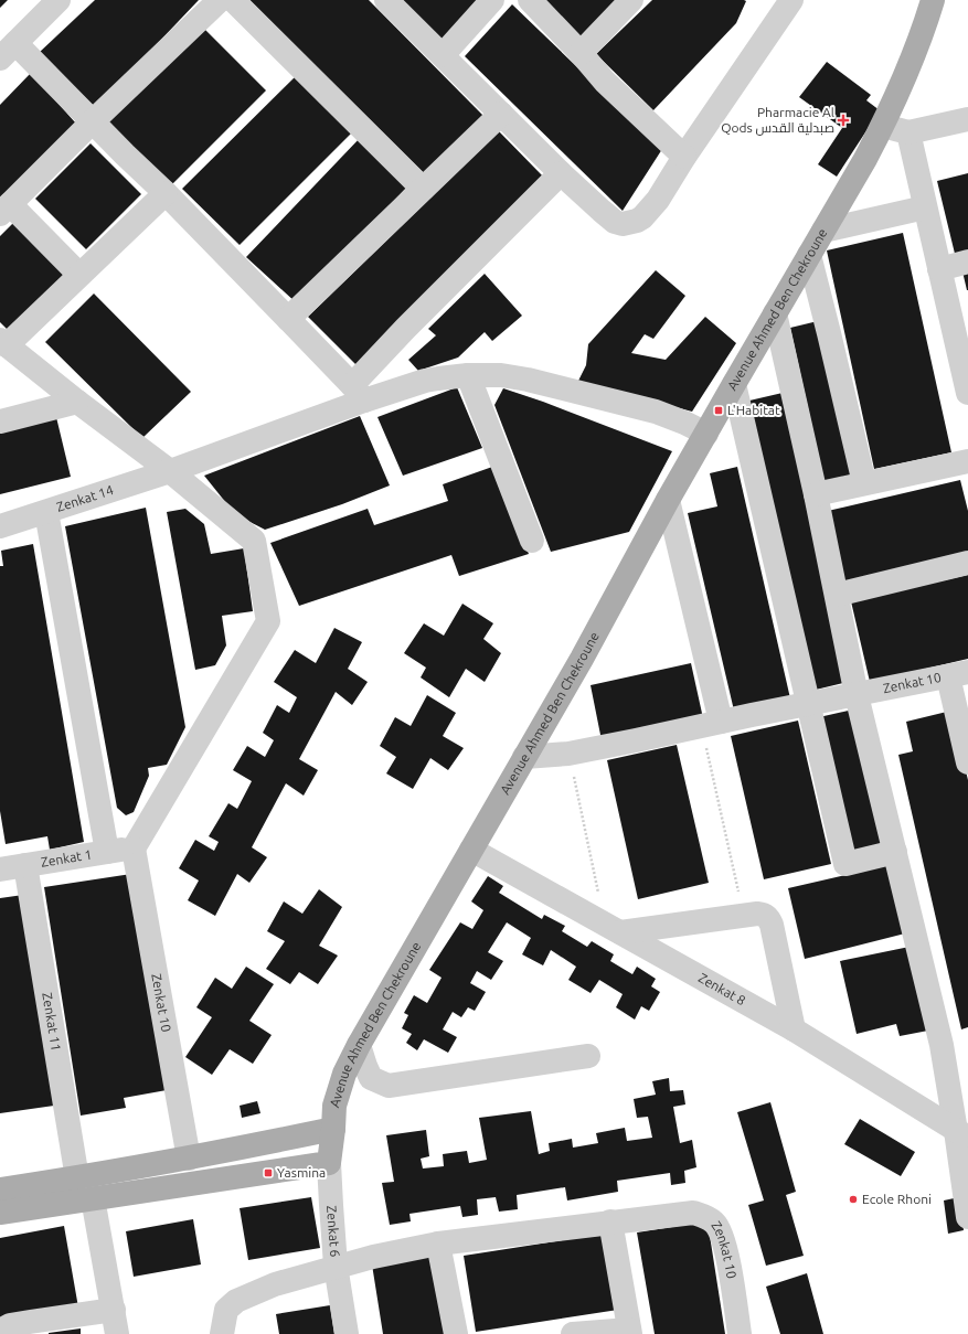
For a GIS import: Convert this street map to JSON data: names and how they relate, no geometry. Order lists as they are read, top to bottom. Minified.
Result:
{"streets":{"main road":["Avenue Ahmed Ben Chekroune","Zenkat 6"],"street":["Zenkat 14","Zenkat 10","Zenkat 1","Zenkat 8","Zenkat 11"]},"crossings":[["Avenue Ahmed Ben Chekroune","Zenkat 14"],["Avenue Ahmed Ben Chekroune","Zenkat 10"],["Avenue Ahmed Ben Chekroune","Zenkat 8"],["Avenue Ahmed Ben Chekroune","Zenkat 6"],["Zenkat 10","Zenkat 1"],["Zenkat 10","Zenkat 6"],["Zenkat 1","Zenkat 11"]],"places":{"health":["Pharmacie Al Qods صبدلية القدس"],"transit":["L'Habitat","Yasmina"],"other":["Ecole Rhoni"]}}
